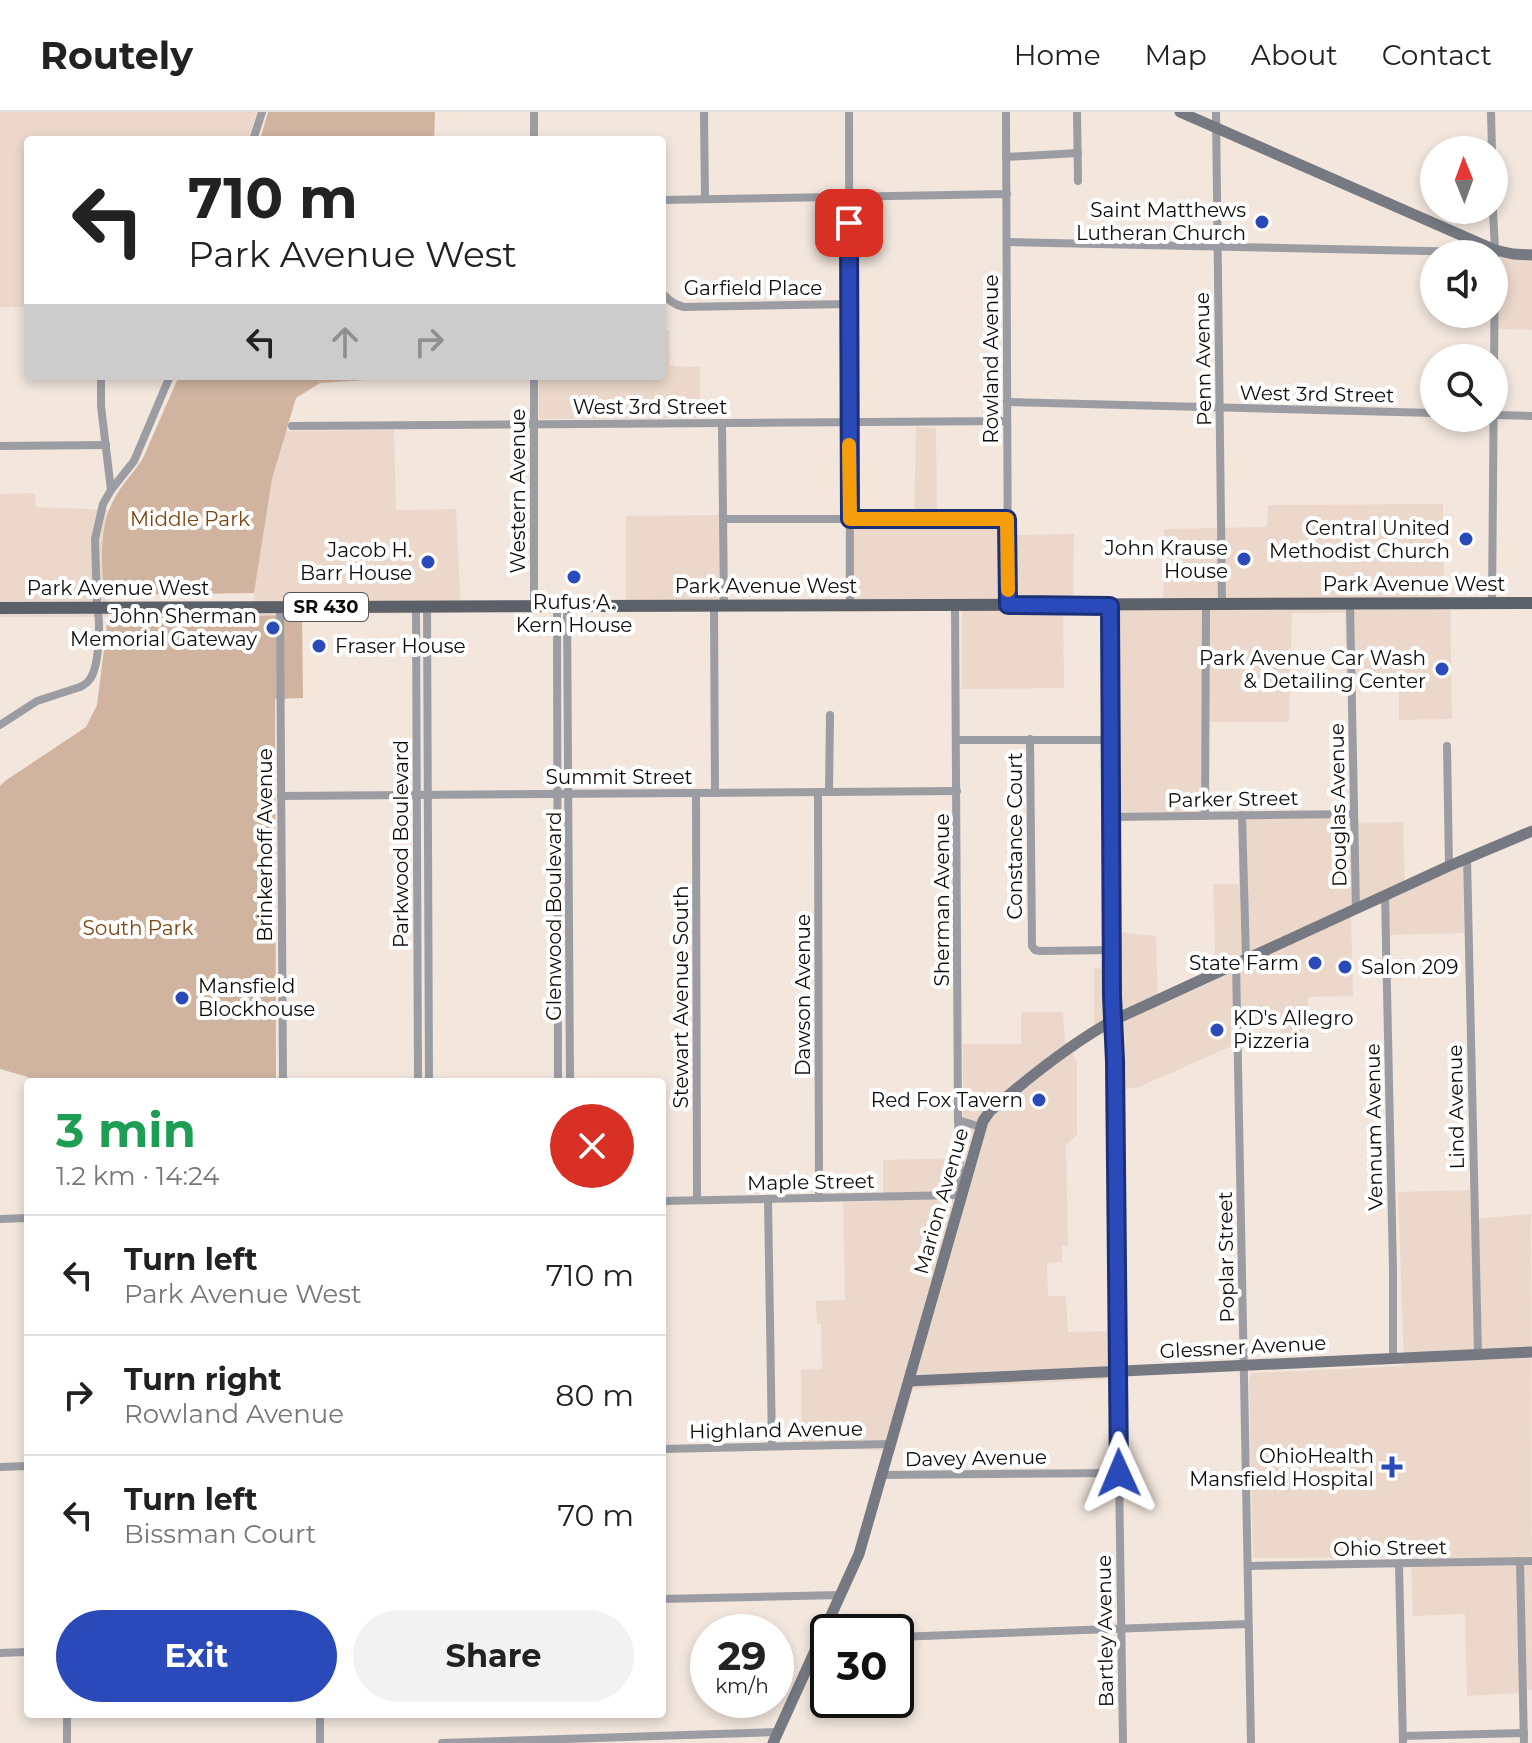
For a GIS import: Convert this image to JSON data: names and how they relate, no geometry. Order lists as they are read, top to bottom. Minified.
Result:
{"streets":{"main road":["Park Avenue West","SR 430"],"street":["Garfield Place","Rowland Avenue","Penn Avenue","West 3rd Street","Western Avenue","Summit Street","Parker Street","Douglas Avenue","Constance Court","Parkwood Boulevard","Brinkerhoff Avenue","Sherman Avenue","Glenwood Boulevard","Dawson Avenue","Stewart Avenue South","Lind Avenue","Vennum Avenue","Maple Street","Marion Avenue","Poplar Street","Glessner Avenue","Highland Avenue","Davey Avenue","Ohio Street","Bartley Avenue"]},"crossings":[["Rowland Avenue","West 3rd Street"],["Rowland Avenue","Park Avenue West"],["Penn Avenue","West 3rd Street"],["Penn Avenue","Park Avenue West"],["West 3rd Street","Western Avenue"],["Western Avenue","Park Avenue West"],["Park Avenue West","Douglas Avenue"],["Park Avenue West","Parkwood Boulevard"],["Park Avenue West","Brinkerhoff Avenue"],["Park Avenue West","Sherman Avenue"],["Park Avenue West","Glenwood Boulevard"],["Park Avenue West","Bartley Avenue"],["Summit Street","Parkwood Boulevard"],["Summit Street","Brinkerhoff Avenue"],["Summit Street","Sherman Avenue"],["Summit Street","Glenwood Boulevard"],["Summit Street","Dawson Avenue"],["Summit Street","Stewart Avenue South"],["Parker Street","Douglas Avenue"],["Parker Street","Poplar Street"],["Parker Street","Bartley Avenue"],["Douglas Avenue","Marion Avenue"],["Constance Court","Bartley Avenue"],["Sherman Avenue","Maple Street"],["Sherman Avenue","Marion Avenue"],["Dawson Avenue","Maple Street"],["Stewart Avenue South","Maple Street"],["Lind Avenue","Marion Avenue"],["Lind Avenue","Glessner Avenue"],["Vennum Avenue","Marion Avenue"],["Vennum Avenue","Glessner Avenue"],["Maple Street","Marion Avenue"],["Marion Avenue","Poplar Street"],["Marion Avenue","Glessner Avenue"],["Marion Avenue","Highland Avenue"],["Marion Avenue","Davey Avenue"],["Marion Avenue","Bartley Avenue"],["Poplar Street","Glessner Avenue"],["Poplar Street","Ohio Street"],["Glessner Avenue","Bartley Avenue"],["Davey Avenue","Bartley Avenue"]],"parks":["Middle Park","South Park"],"places":{"other":["Saint Matthews Lutheran Church","Central United Methodist Church","John Krause House","Jacob H. Barr House","Rufus A. Kern House","John Sherman Memorial Gateway","Fraser House","Park Avenue Car Wash & Detailing Center","State Farm","Salon 209","Mansfield Blockhouse","KD's Allegro Pizzeria","Red Fox Tavern"],"health":["OhioHealth Mansfield Hospital"]},"north":"top","page":{"header":"Routely","nav":["Home","Map","About","Contact"],"turn":["710 m","Park Avenue West"],"heading":["3 min","1.2 km · 14:24"],"list":[{"name":"Turn left","note":"Park Avenue West","value":"710 m"},{"name":"Turn right","note":"Rowland Avenue","value":"80 m"},{"name":"Turn left","note":"Bissman Court","value":"70 m"}],"buttons":["Exit","Share"],"speed":"29 km/h","limit":"30"}}
